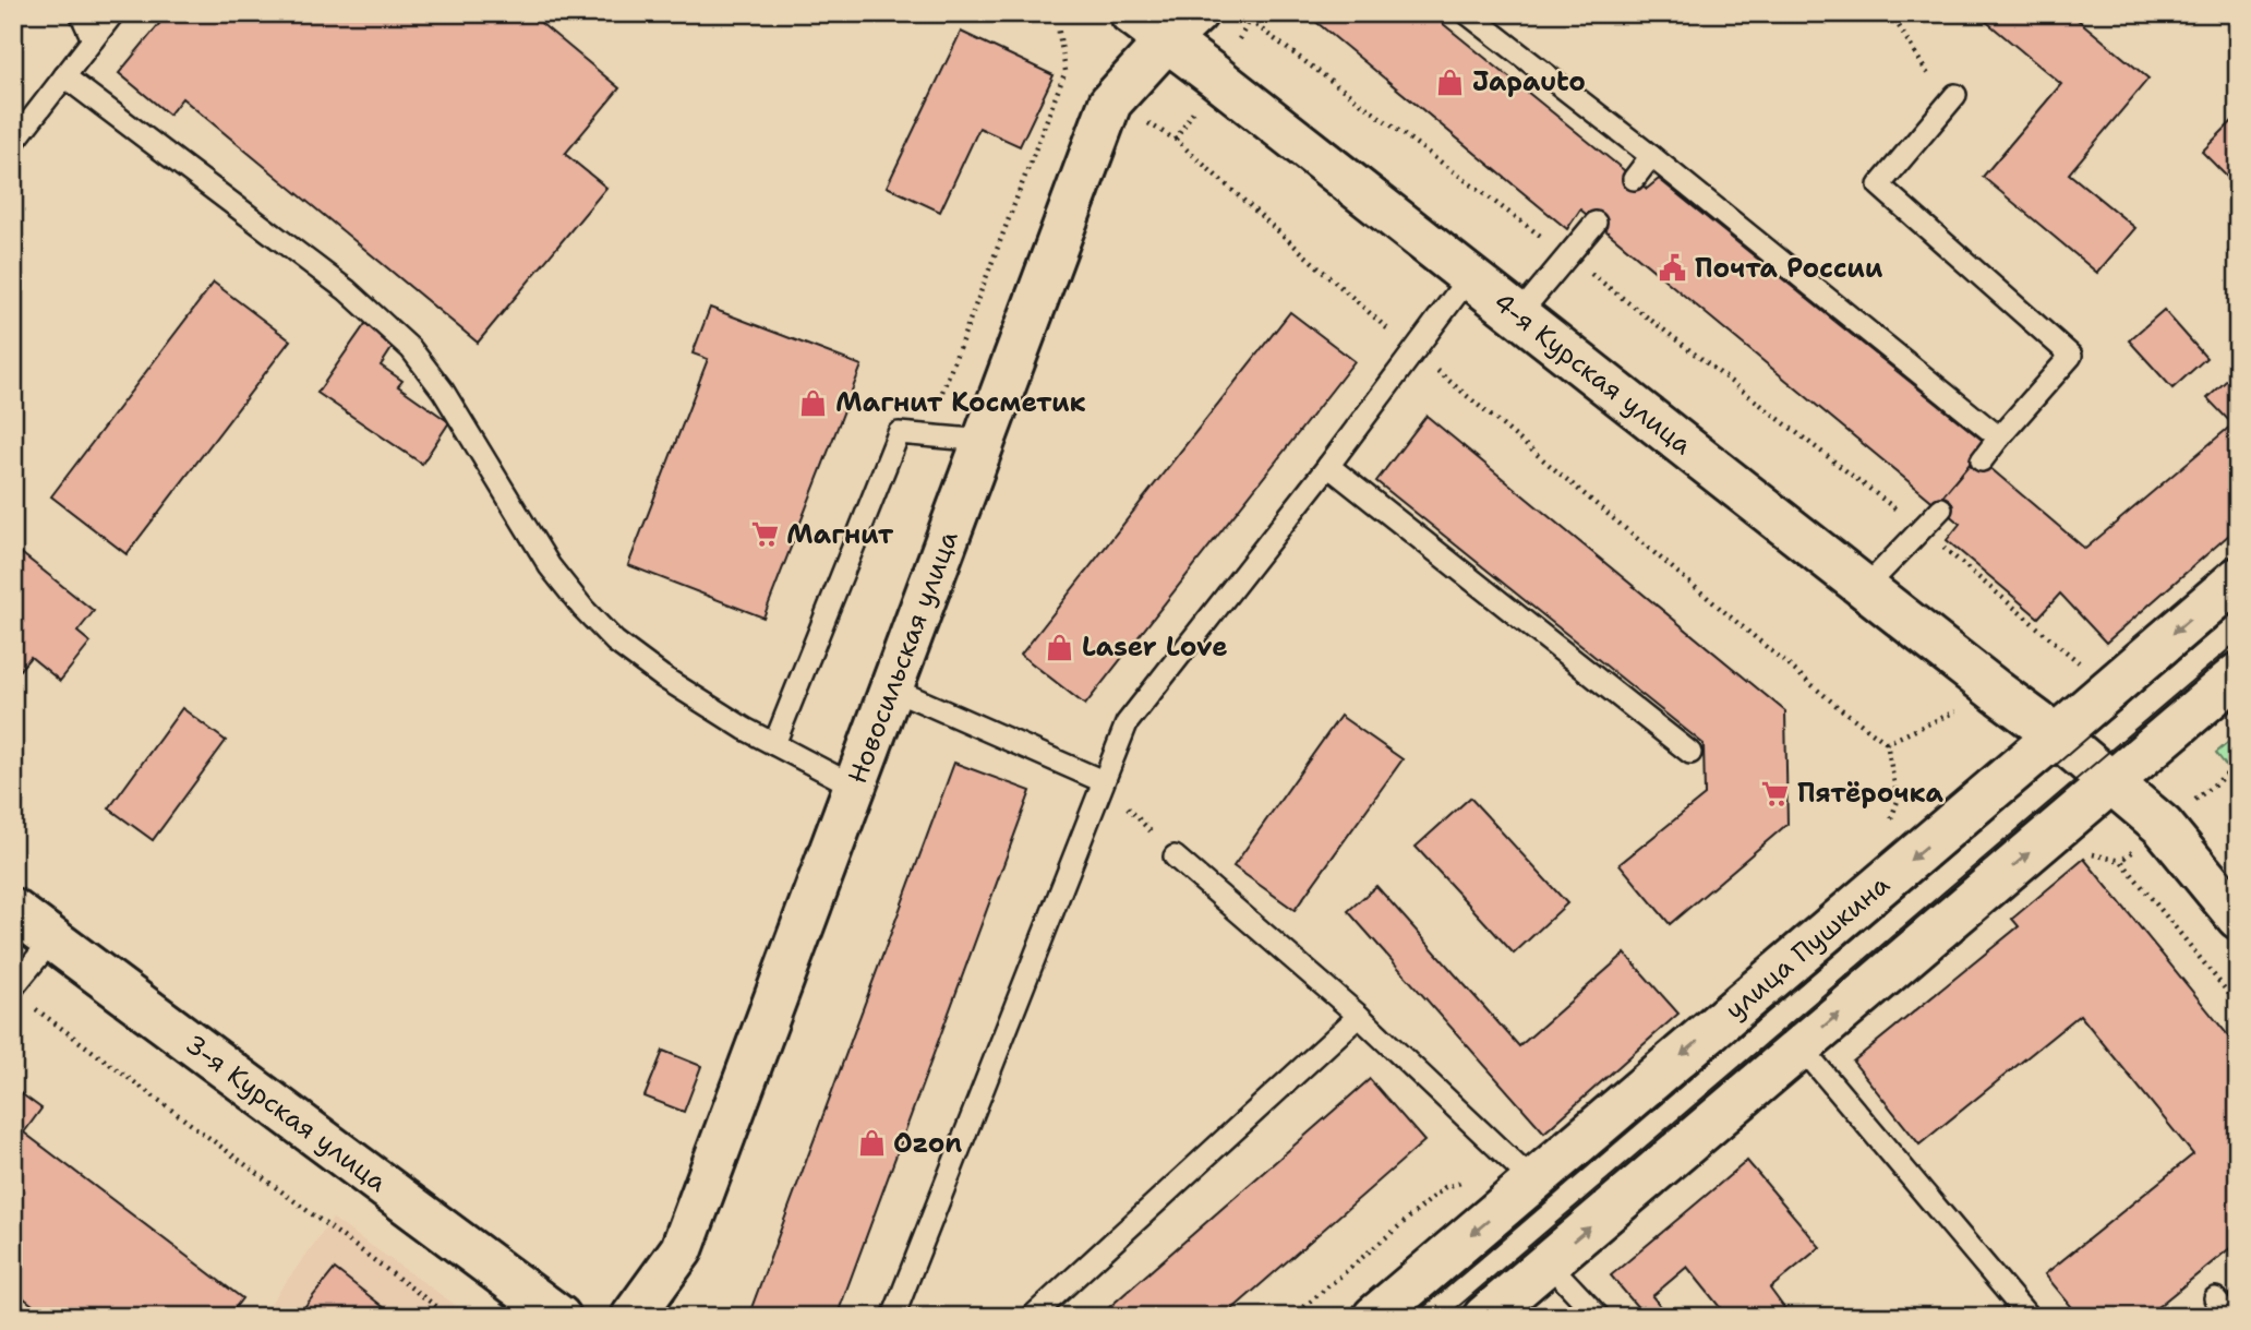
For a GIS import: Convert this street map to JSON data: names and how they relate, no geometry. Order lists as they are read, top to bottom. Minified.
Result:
{"streets":{"street":["4-я Курская улица","Новосильская улица","улица Пушкина","3-я Курская улица"]},"crossings":[["4-я Курская улица","Новосильская улица"],["4-я Курская улица","улица Пушкина"]],"places":{"shop":["Japauto","Магнит Косметик","Laser Love","Ozon"],"public building":["Почта России"],"supermarket":["Магнит","Пятёрочка"]}}
